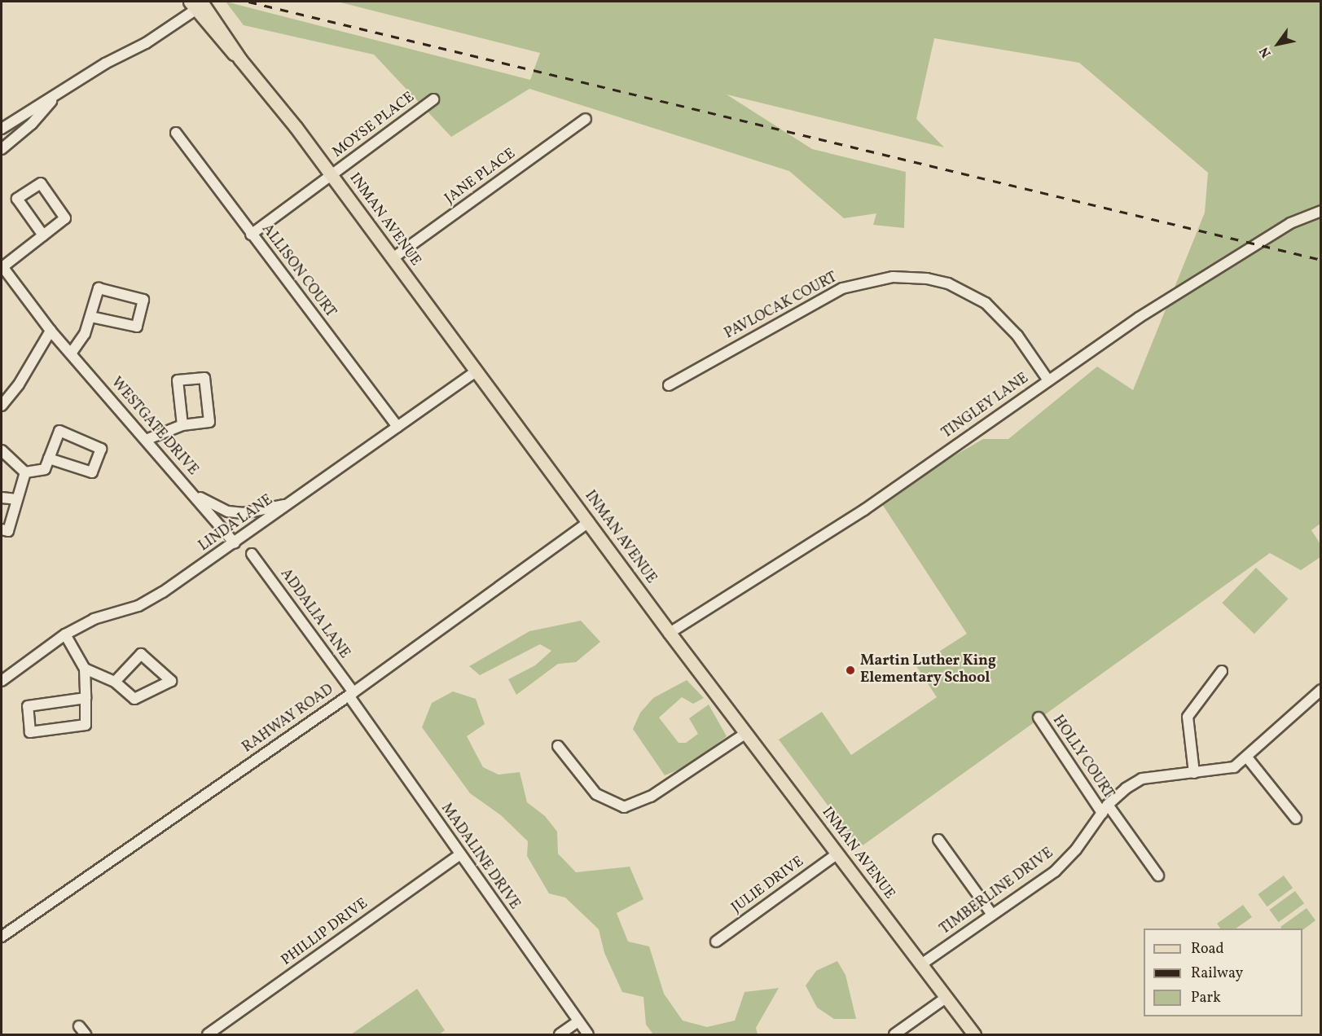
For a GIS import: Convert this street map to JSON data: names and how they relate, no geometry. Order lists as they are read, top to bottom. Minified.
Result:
{"streets":{"main road":["INMAN AVENUE"],"street":["MOYSE PLACE","JANE PLACE","ALLISON COURT","PAVLOCAK COURT","TINGLEY LANE","WESTGATE DRIVE","LINDA LANE","ADDALIA LANE","RAHWAY ROAD","HOLLY COURT","MADALINE DRIVE","JULIE DRIVE","TIMBERLINE DRIVE","PHILLIP DRIVE"]},"crossings":[["MOYSE PLACE","INMAN AVENUE"],["MOYSE PLACE","ALLISON COURT"],["JANE PLACE","INMAN AVENUE"],["INMAN AVENUE","TINGLEY LANE"],["INMAN AVENUE","LINDA LANE"],["INMAN AVENUE","RAHWAY ROAD"],["INMAN AVENUE","JULIE DRIVE"],["INMAN AVENUE","TIMBERLINE DRIVE"],["ALLISON COURT","LINDA LANE"],["PAVLOCAK COURT","TINGLEY LANE"],["WESTGATE DRIVE","LINDA LANE"],["ADDALIA LANE","RAHWAY ROAD"],["ADDALIA LANE","MADALINE DRIVE"],["RAHWAY ROAD","MADALINE DRIVE"],["HOLLY COURT","TIMBERLINE DRIVE"],["MADALINE DRIVE","PHILLIP DRIVE"]],"places":["Martin Luther King Elementary School"],"legend":["Road","Railway","Park"],"north":"bottom left"}
